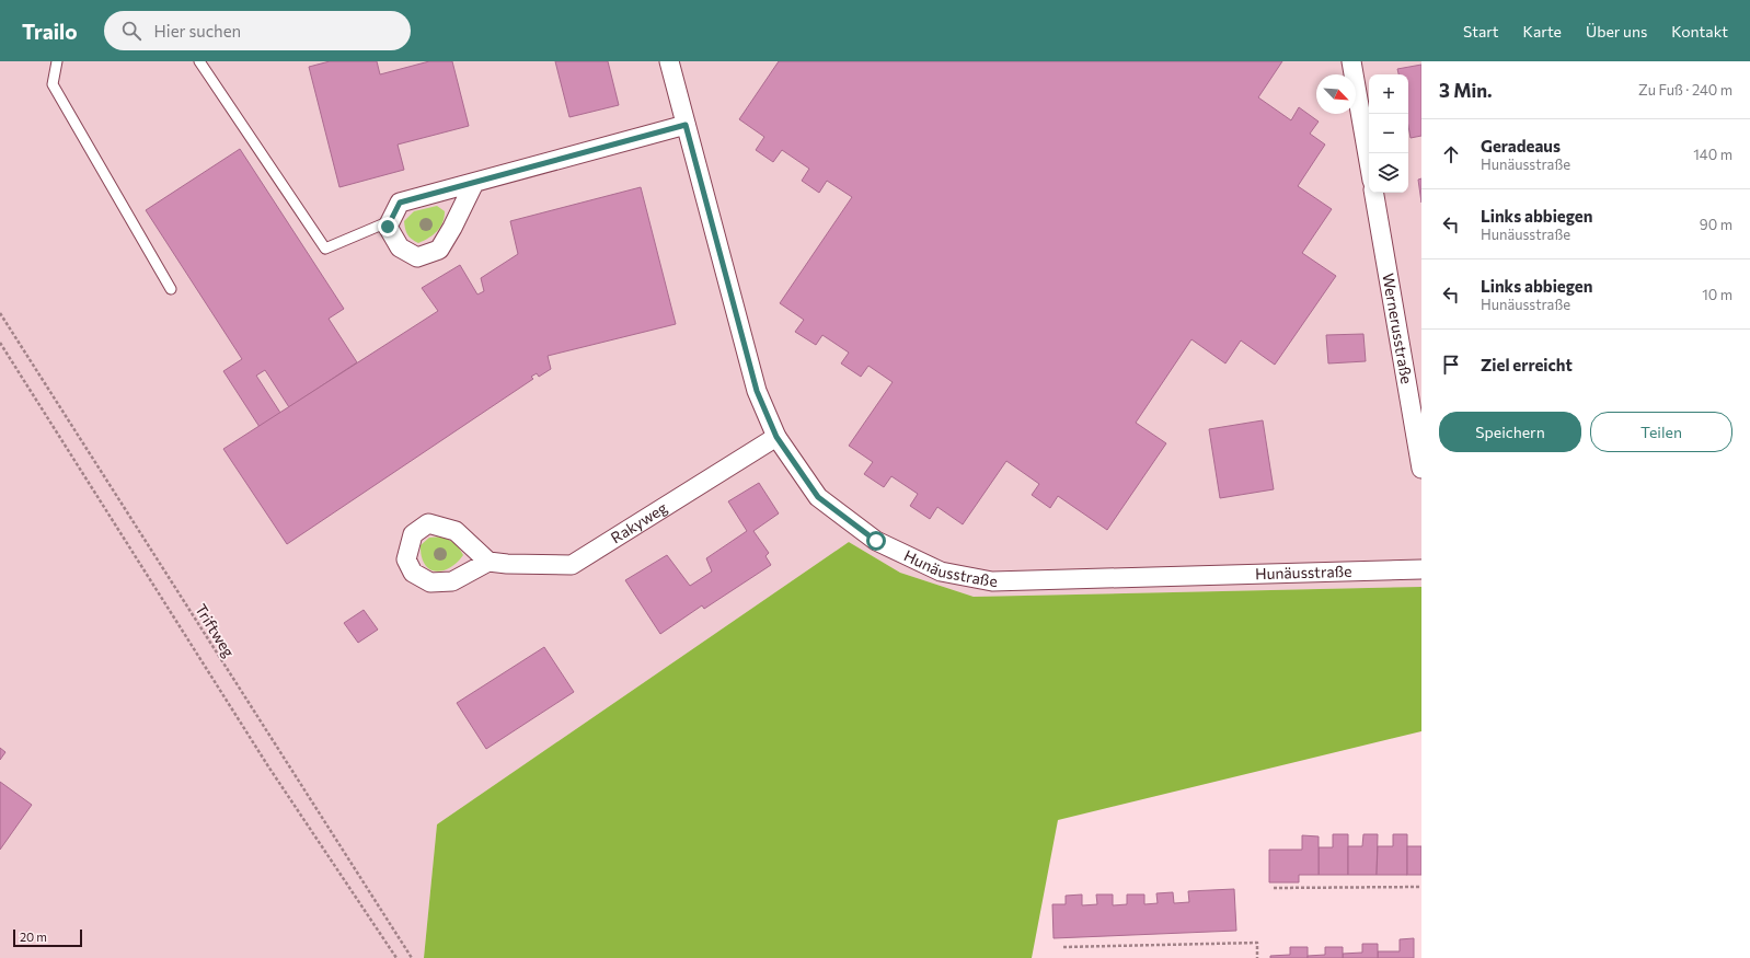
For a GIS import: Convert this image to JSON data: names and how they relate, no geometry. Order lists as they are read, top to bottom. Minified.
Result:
{"streets":{"street":["Wernerusstraße","Rakyweg","Hunäusstraße"],"path":["Triftweg"]},"crossings":[["Rakyweg","Hunäusstraße"]],"scale_bar":"20 m","north":"bottom right","page":{"header":"Trailo","search":"Hier suchen","nav":["Start","Karte","Über uns","Kontakt"],"heading":["3 Min.","Zu Fuß · 240 m"],"map_buttons":["+","−"],"list":[["Geradeaus","Hunäusstraße","140 m"],["Links abbiegen","Hunäusstraße","90 m"],["Links abbiegen","Hunäusstraße","10 m"],"Ziel erreicht"],"buttons":["Speichern","Teilen"],"scale":"20 m"}}
